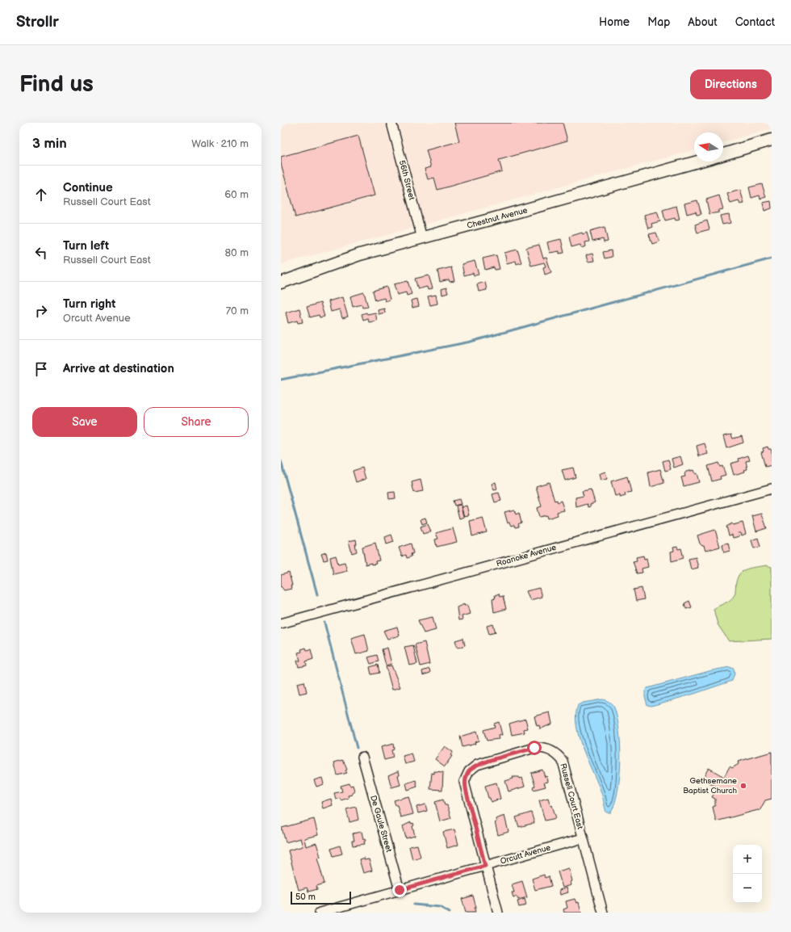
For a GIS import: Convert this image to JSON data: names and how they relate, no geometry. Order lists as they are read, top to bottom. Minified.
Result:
{"streets":{"main road":["Chestnut Avenue"],"street":["56th Street","Roanoke Avenue","Russell Court East","De Gaule Street","Orcutt Avenue"]},"crossings":[["56th Street","Chestnut Avenue"],["Russell Court East","Orcutt Avenue"],["De Gaule Street","Orcutt Avenue"]],"places":["Gethsemane Baptist Church"],"scale_bar":"50 m","north":"left","page":{"header":"Strollr","nav":["Home","Map","About","Contact"],"buttons":["Directions",["Save","Share"]],"title":"Find us","heading":["3 min","Walk · 210 m"],"list":[["Continue","Russell Court East","60 m"],["Turn left","Russell Court East","80 m"],["Turn right","Orcutt Avenue","70 m"],"Arrive at destination"],"map_buttons":["+","−"],"scale":"50 m"}}
